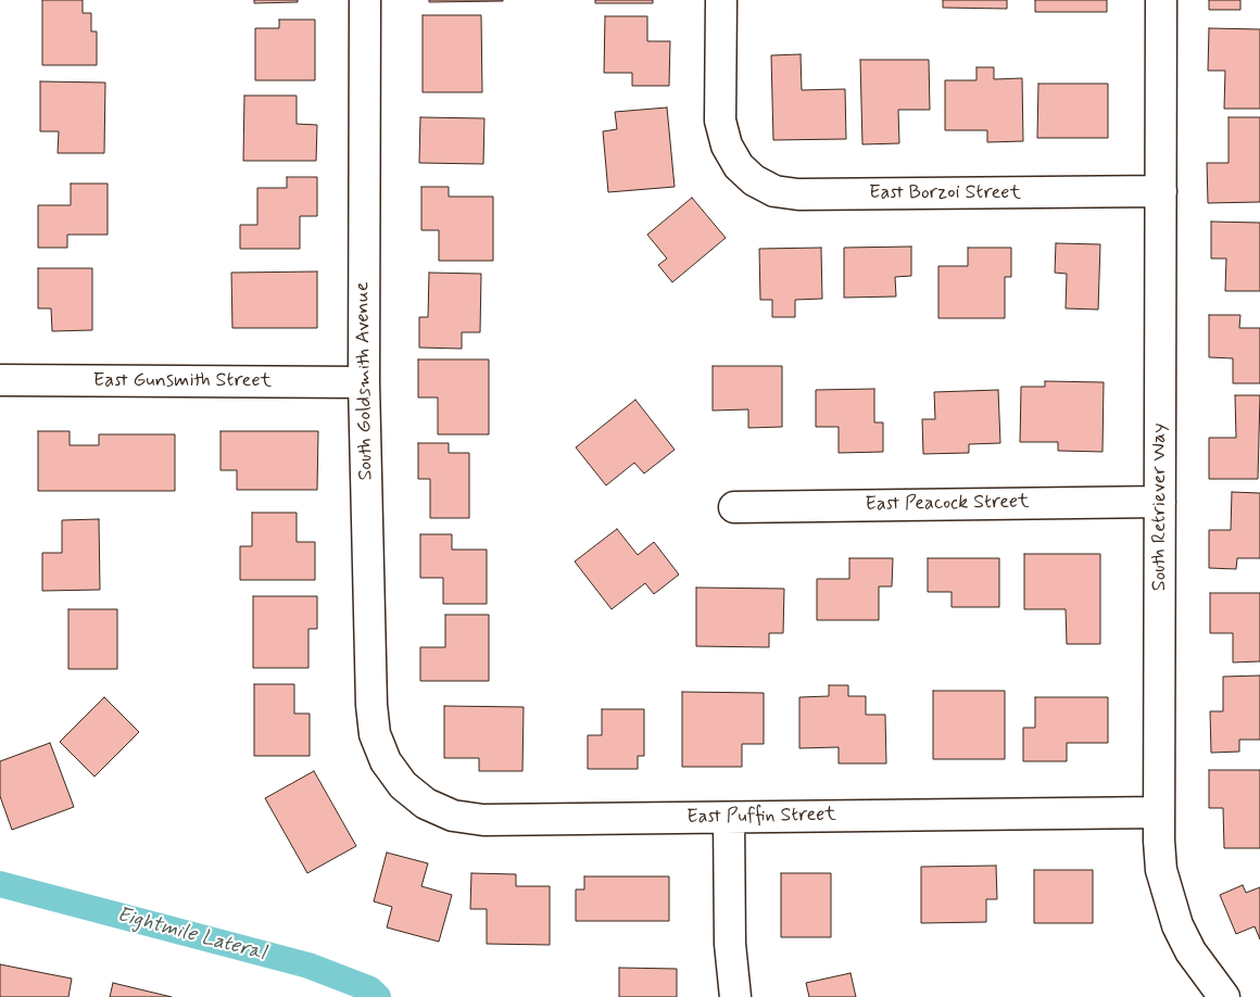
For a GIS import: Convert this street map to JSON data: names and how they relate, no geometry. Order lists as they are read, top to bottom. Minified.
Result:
{"streets":{"street":["East Borzoi Street","East Gunsmith Street","South Goldsmith Avenue","East Peacock Street","South Retriever Way","East Puffin Street"]},"crossings":[["East Borzoi Street","South Retriever Way"],["East Gunsmith Street","South Goldsmith Avenue"],["South Goldsmith Avenue","East Puffin Street"],["East Peacock Street","South Retriever Way"],["South Retriever Way","East Puffin Street"]],"water":["Eightmile Lateral"]}
